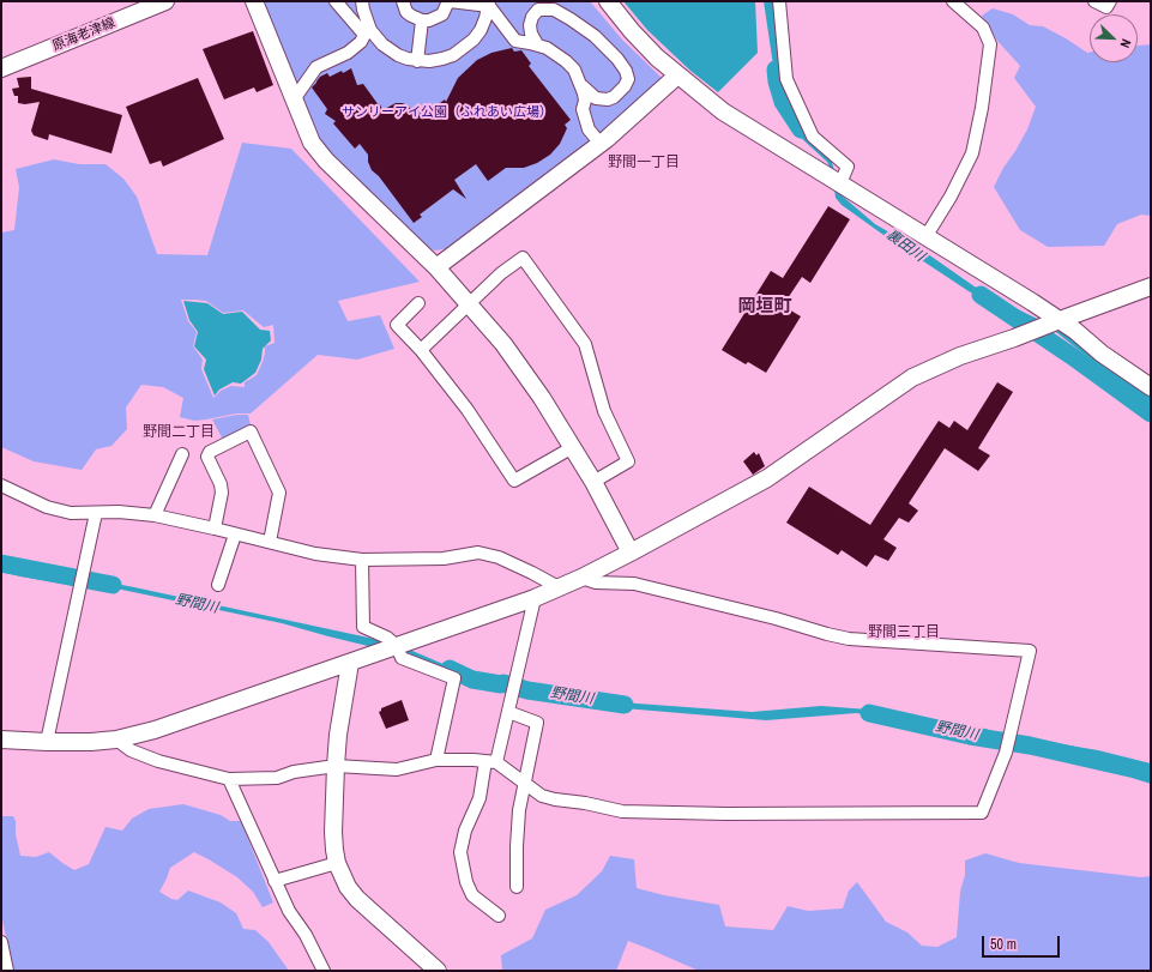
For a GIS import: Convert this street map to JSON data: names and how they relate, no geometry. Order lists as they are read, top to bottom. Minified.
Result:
{"streets":{"street":["原海老津線"]},"districts":["野間一丁目","岡垣町","野間二丁目","野間三丁目"],"water":["裏田川","野間川"],"parks":["サンリーアイ公園（ふれあい広場）"],"scale_bar":"50 m","north":"bottom right"}
